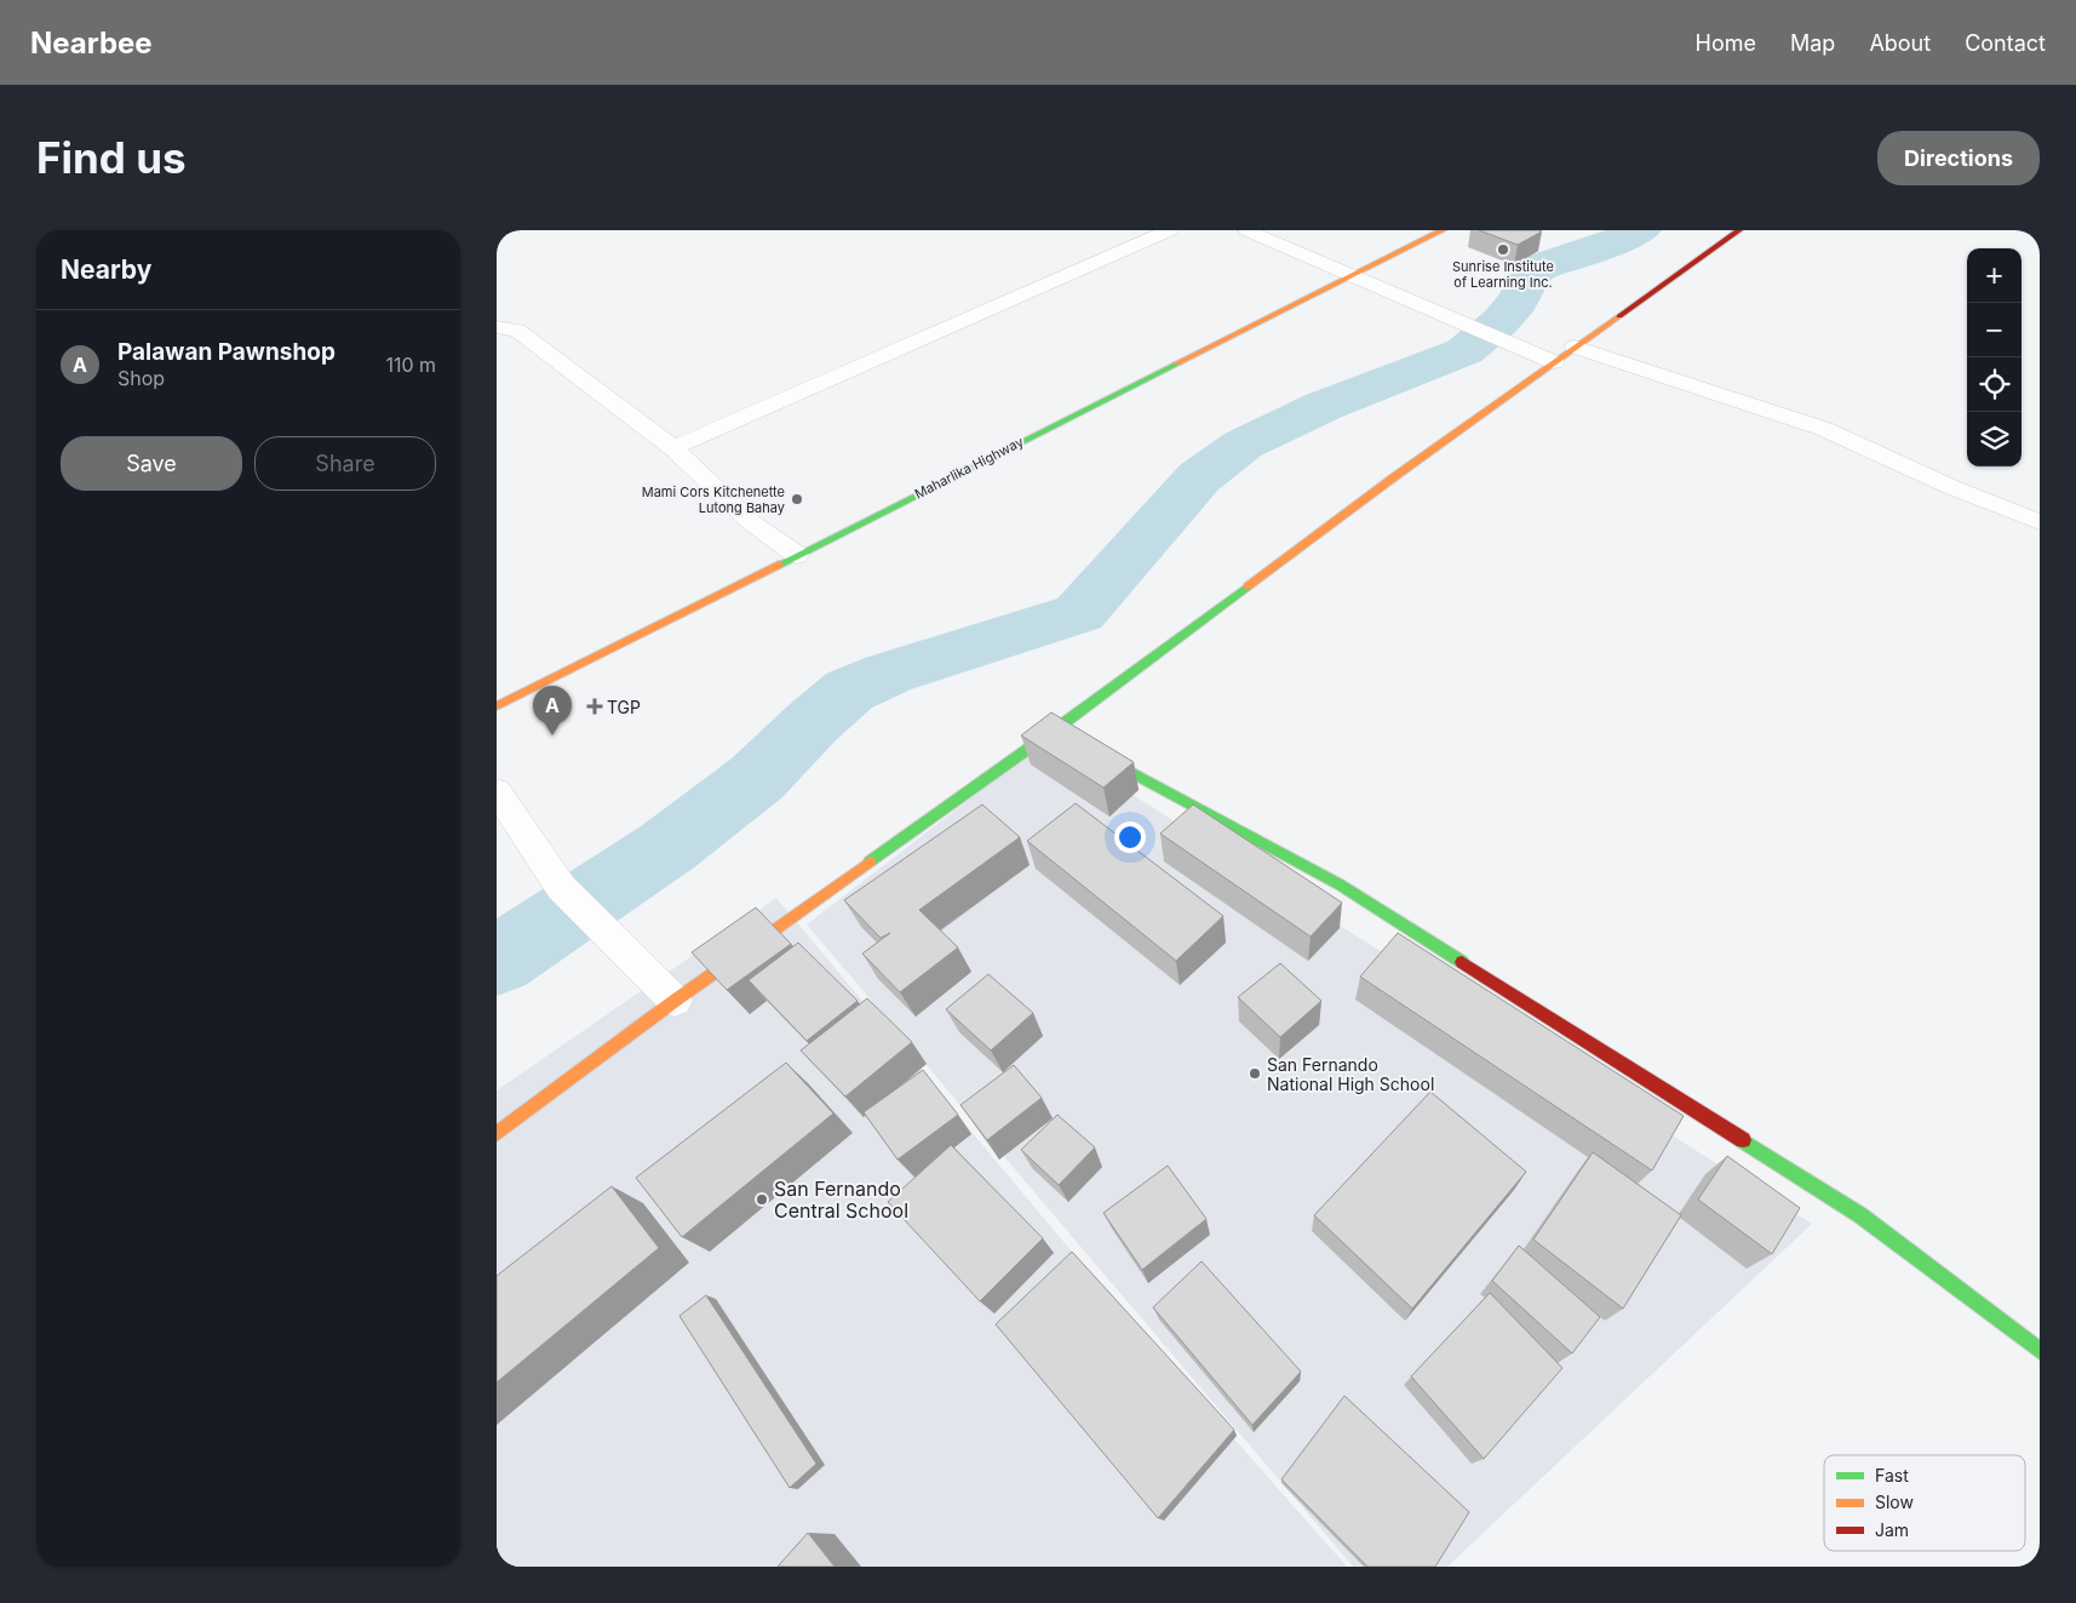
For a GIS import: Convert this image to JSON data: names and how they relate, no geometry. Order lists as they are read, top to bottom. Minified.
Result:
{"streets":{"main road":["Maharlika Highway"]},"places":{"other":["Sunrise Institute of Learning Inc.","Mami Cors Kitchenette Lutong Bahay","San Fernando National High School","San Fernando Central School"],"health":["TGP"]},"legend":["Fast","Slow","Jam"],"page":{"header":"Nearbee","nav":["Home","Map","About","Contact"],"buttons":["Directions",["Save","Share"]],"title":"Find us","heading":"Nearby","map_buttons":["+","−"],"list":[{"mark":"A","name":"Palawan Pawnshop","note":"Shop","value":"110 m"}],"pins":"A"}}
